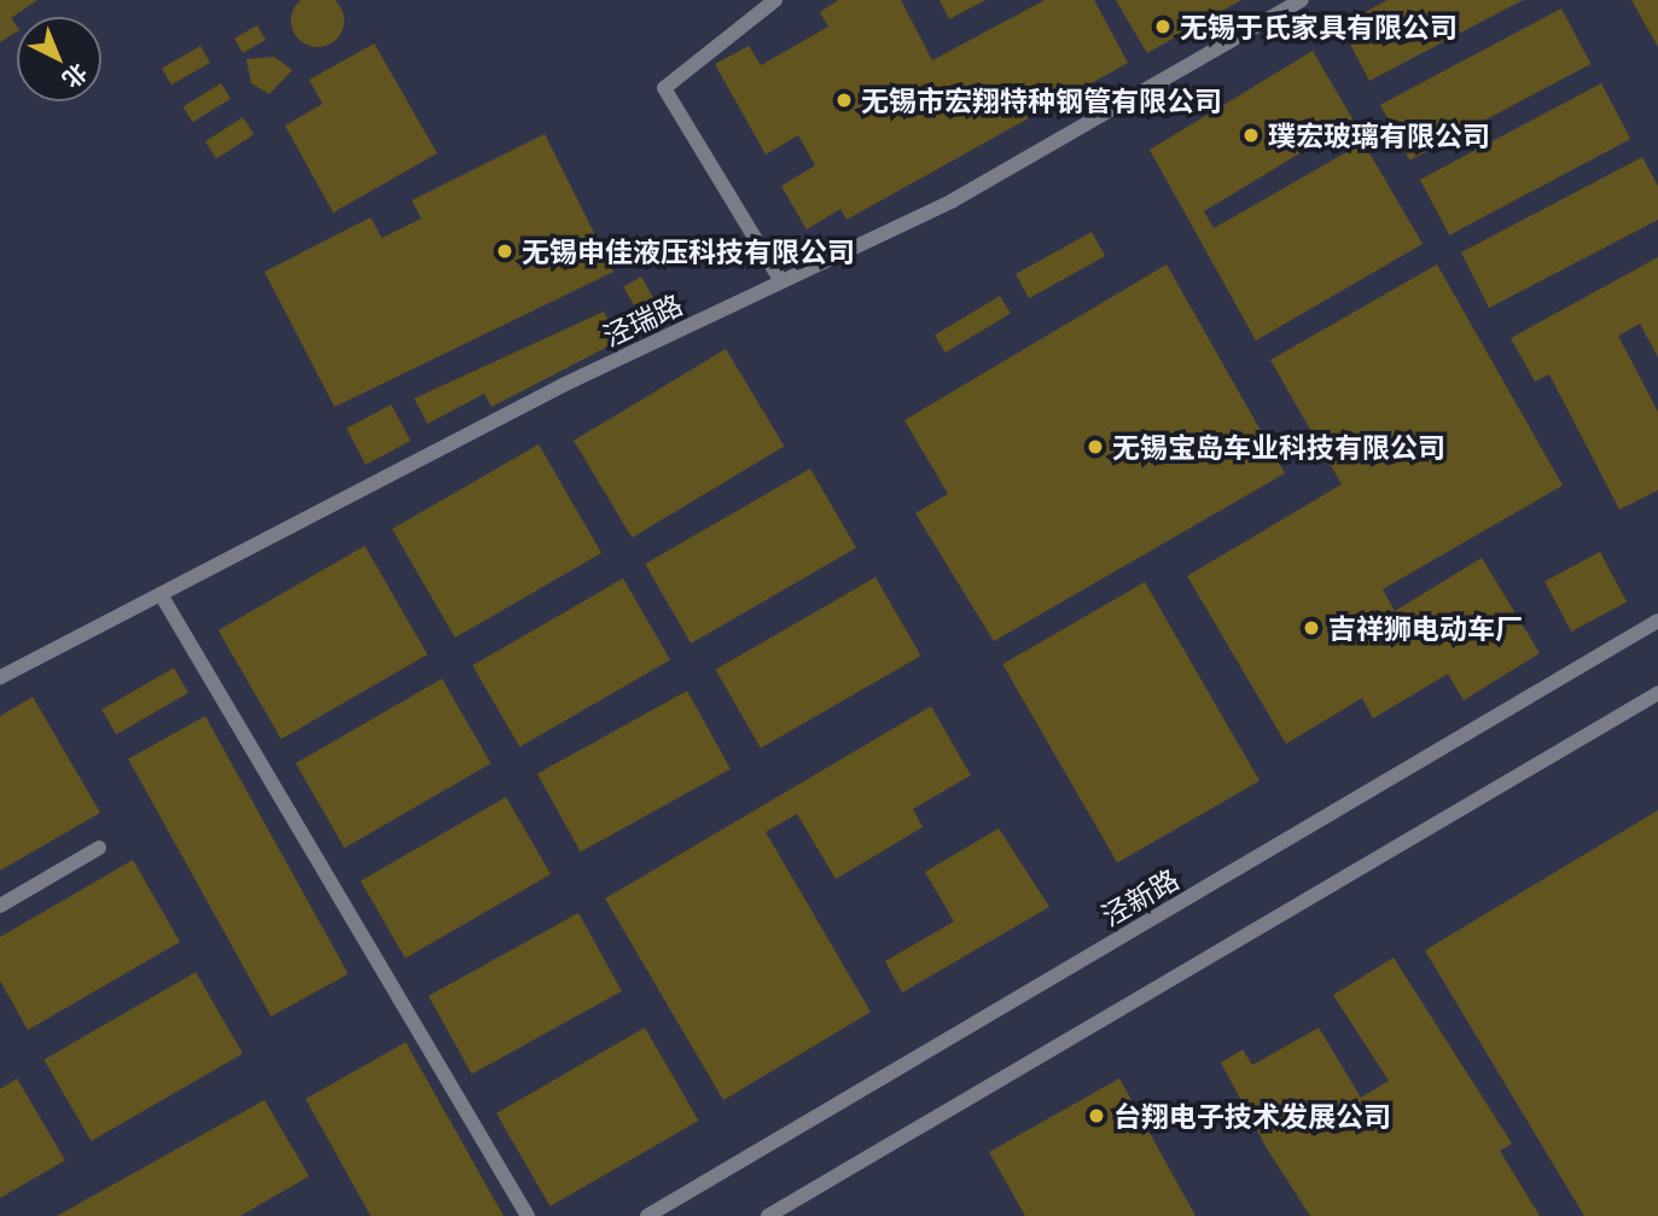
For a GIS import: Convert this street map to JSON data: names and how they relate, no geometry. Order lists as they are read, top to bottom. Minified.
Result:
{"streets":{"street":["泾瑞路","泾新路"]},"places":["无锡于氏家具有限公司","无锡市宏翔特种钢管有限公司","璞宏玻璃有限公司","无锡申佳液压科技有限公司","无锡宝岛车业科技有限公司","吉祥狮电动车厂","台翔电子技术发展公司"],"north":"bottom right"}
